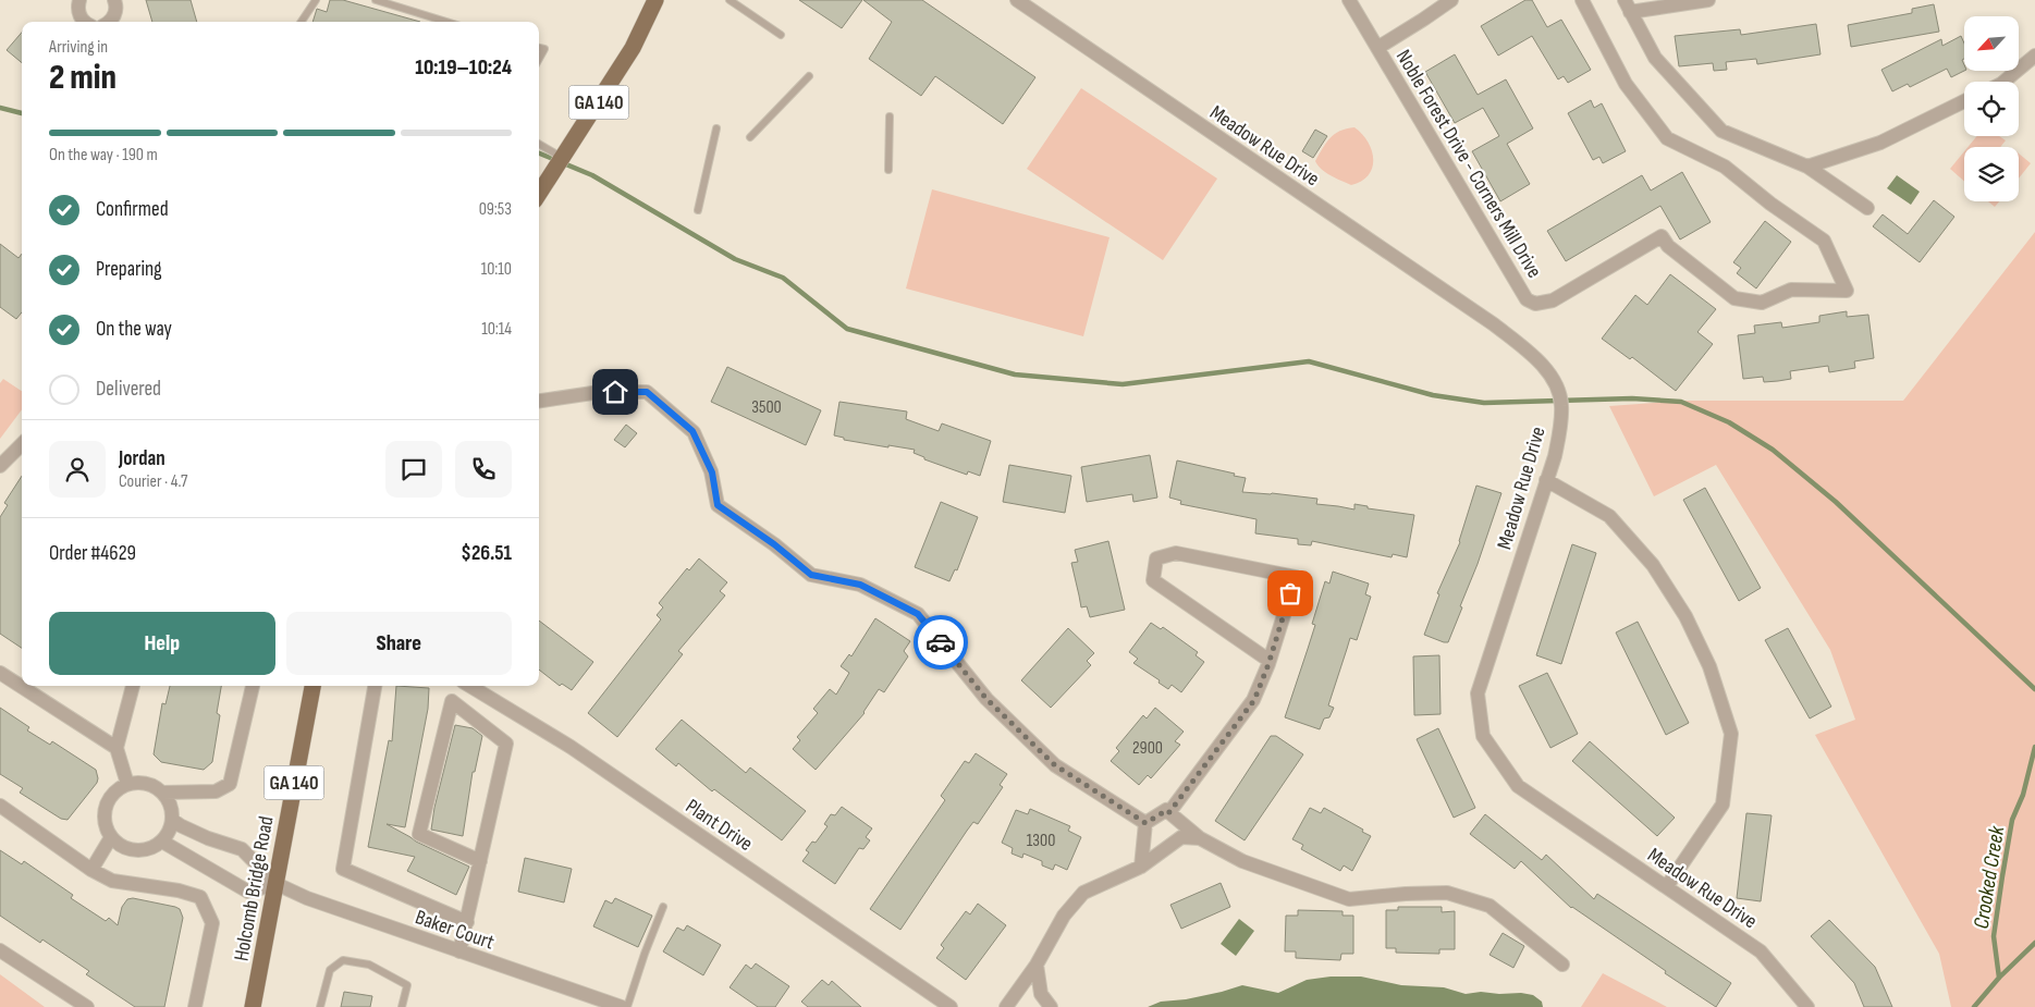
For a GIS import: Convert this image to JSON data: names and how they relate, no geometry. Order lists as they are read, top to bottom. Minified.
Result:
{"streets":{"main road":["GA 140","Holcomb Bridge Road"],"street":["Meadow Rue Drive","Noble Forest Drive - Corners Mill Drive","Plant Drive","Baker Court"]},"crossings":[["Holcomb Bridge Road","Baker Court"]],"water":["Crooked Creek"],"house_numbers":["3500","2900","1300"],"north":"bottom left","page":{"heading":["2 min","Arriving in","10:19–10:24"],"panel":["Jordan","Courier · 4.7","Order #4629","$26.51"],"bar":"On the way · 190 m","list":[["Confirmed","09:53"],["Preparing","10:10"],["On the way","10:14"],"Delivered"],"buttons":["Help","Share"]}}
